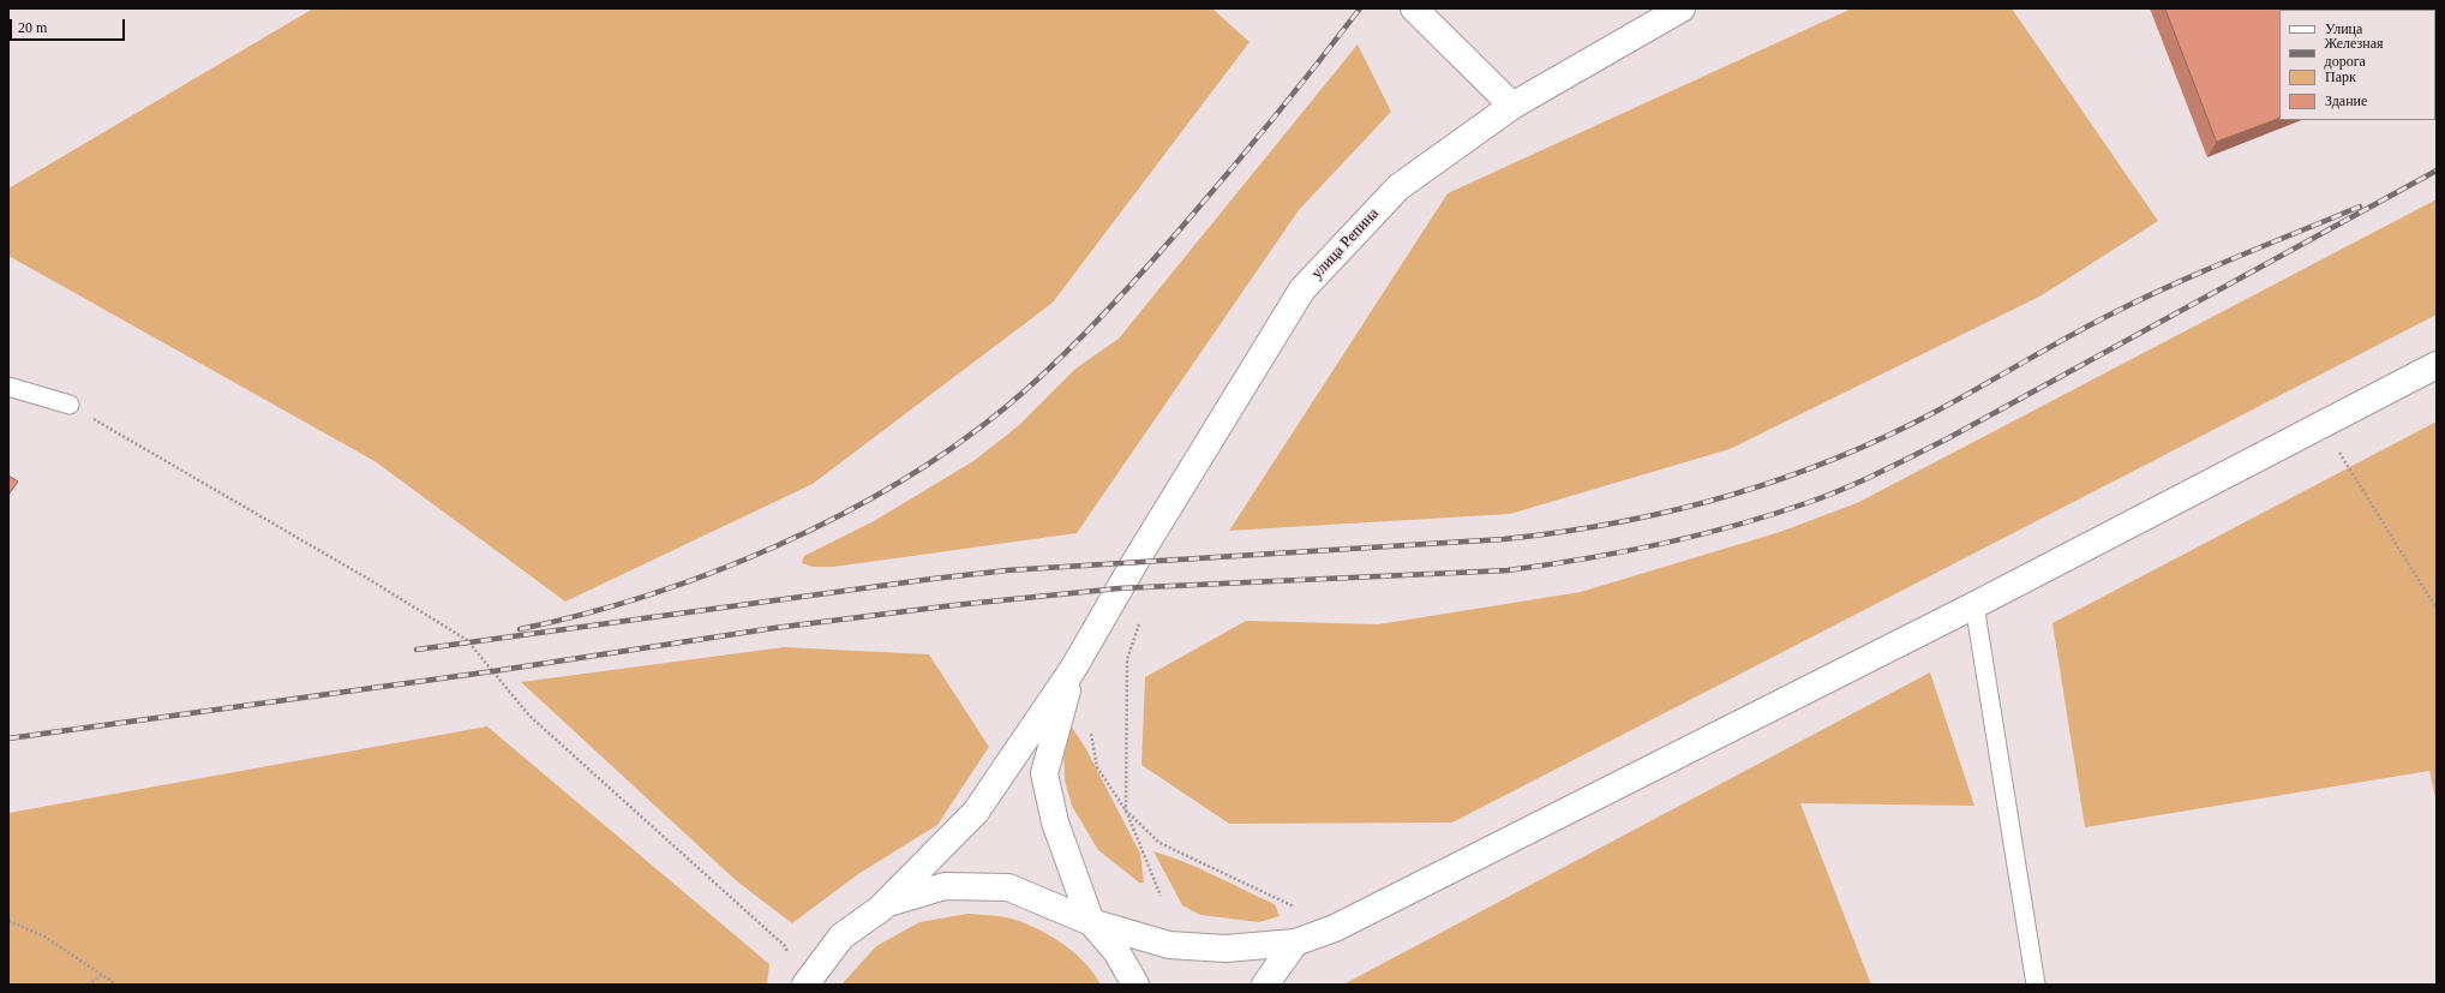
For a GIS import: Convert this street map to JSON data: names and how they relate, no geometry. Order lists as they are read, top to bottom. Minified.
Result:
{"streets":{"street":["улица Репина"]},"legend":["Улица","Железная дорога","Парк","Здание"],"scale_bar":"20 m"}
